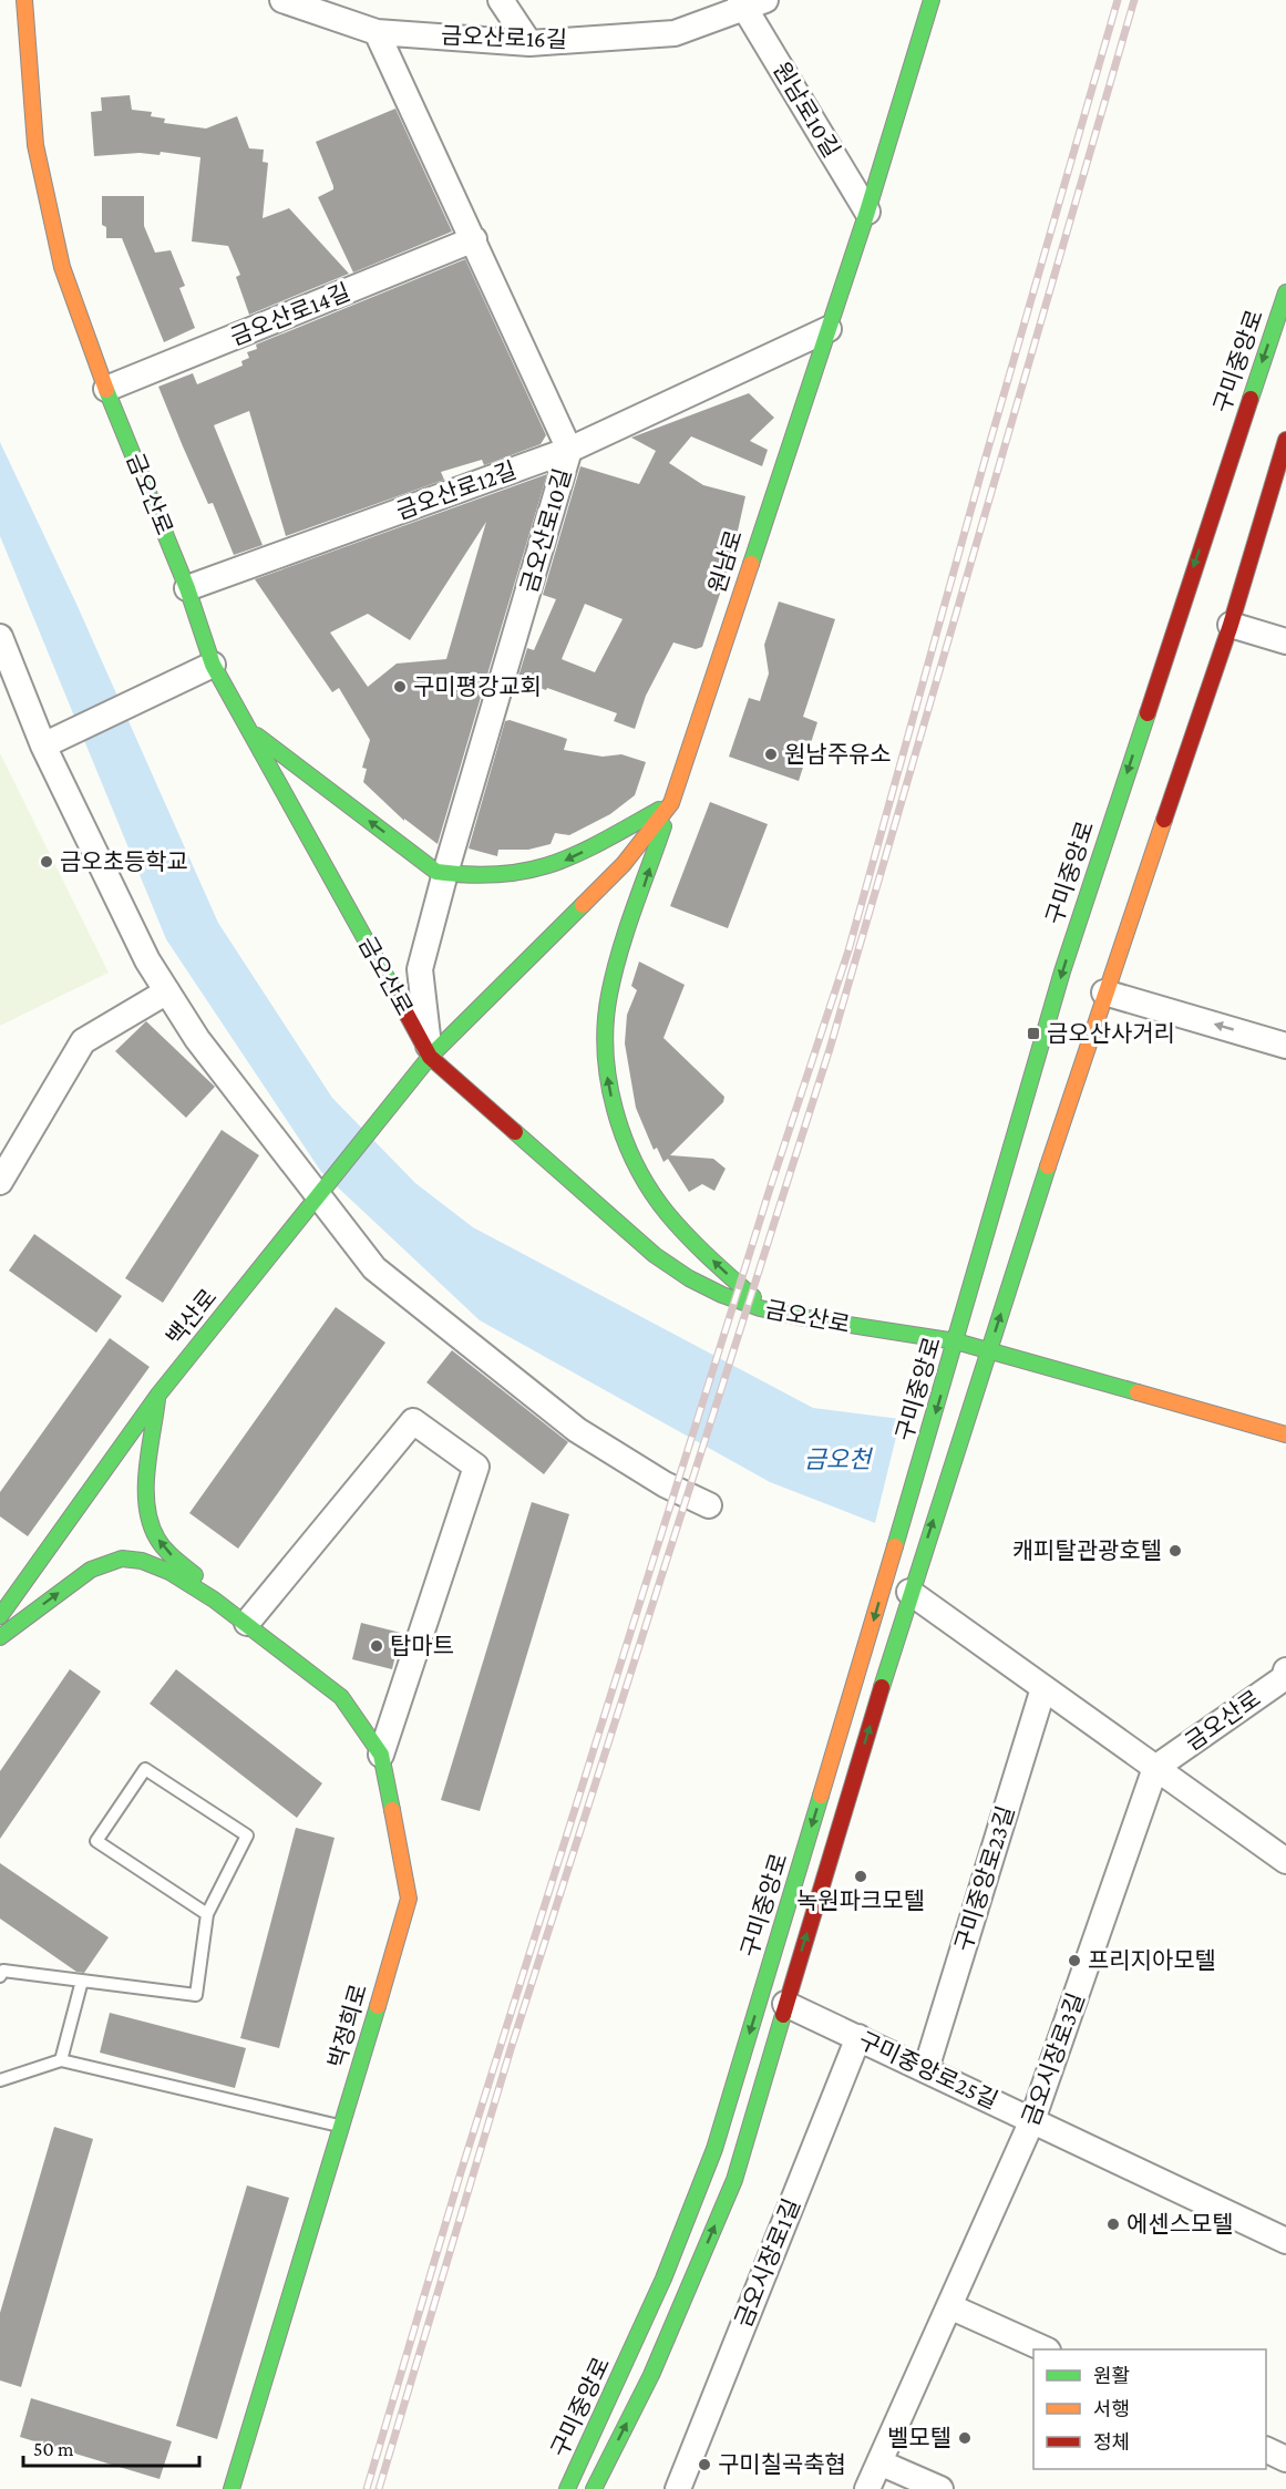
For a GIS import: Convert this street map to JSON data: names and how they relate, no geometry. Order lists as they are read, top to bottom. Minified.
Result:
{"streets":{"street":["금오산로16길","원남로10길","금오산로14길","구미중앙로","금오산로12길","금오산로","금오산로10길","원남로","백산로","구미중앙로23길","박정희로","금오시장로3길","구미중앙로25길","금오시장로1길"]},"crossings":[["금오산로16길","원남로10길"],["금오산로16길","금오산로10길"],["원남로10길","원남로"],["금오산로14길","금오산로"],["금오산로14길","금오산로10길"],["구미중앙로","금오산로"],["구미중앙로","구미중앙로25길"],["금오산로12길","금오산로"],["금오산로12길","금오산로10길"],["금오산로12길","원남로"],["금오산로","금오산로10길"],["금오산로","원남로"],["금오산로","백산로"],["금오산로","금오시장로3길"],["금오산로10길","원남로"],["금오산로10길","백산로"],["원남로","백산로"],["구미중앙로23길","구미중앙로25길"],["금오시장로3길","구미중앙로25길"],["구미중앙로25길","금오시장로1길"]],"water":["금오천"],"places":{"other":["구미평강교회","원남주유소","금오초등학교","캐피탈관광호텔","탑마트","녹원파크모텔","프리지아모텔","에센스모텔","벨모텔","구미칠곡축협"],"transit":["금오산사거리"]},"legend":["원활","서행","정체"],"scale_bar":"50 m"}
